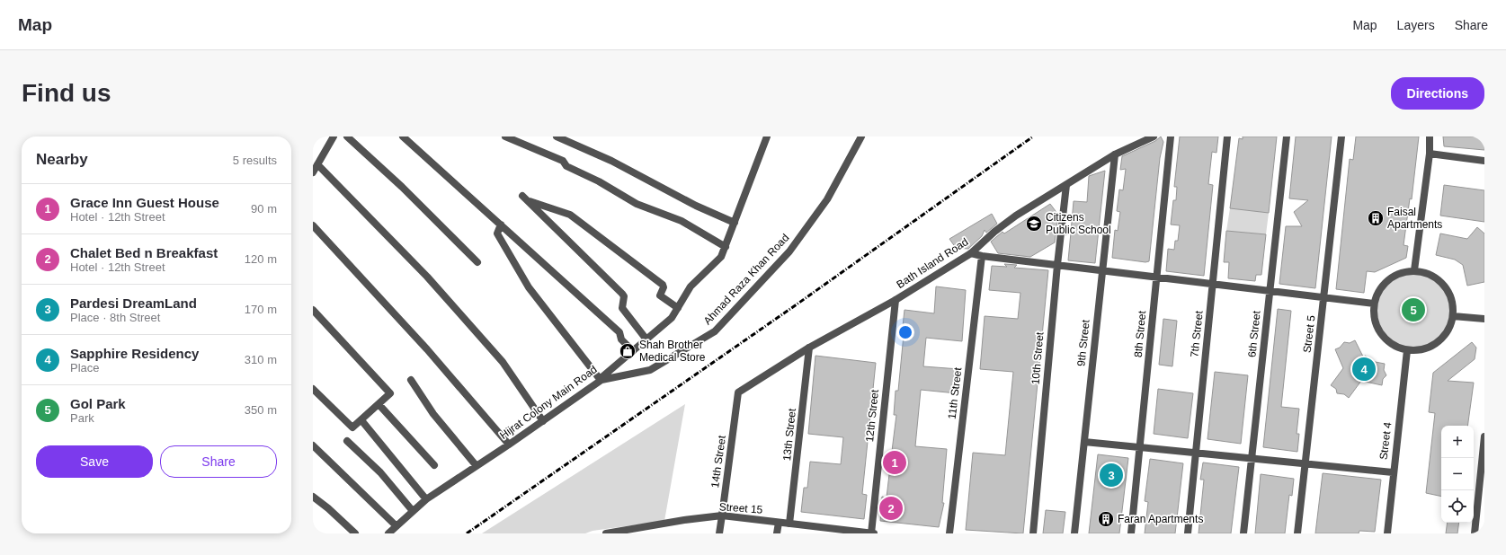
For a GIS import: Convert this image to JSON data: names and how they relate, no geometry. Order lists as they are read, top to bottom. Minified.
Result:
{"streets":{"street":["Bath Island Road","Ahmad Raza Khan Road","8th Street","7th Street","6th Street","Street 5","9th Street","10th Street","11th Street","Hijrat Colony Main Road","12th Street","13th Street","Street 4","14th Street","Street 15"]},"crossings":[["Bath Island Road","9th Street"],["Bath Island Road","10th Street"],["Bath Island Road","12th Street"],["Bath Island Road","13th Street"],["Bath Island Road","14th Street"],["Ahmad Raza Khan Road","Hijrat Colony Main Road"],["12th Street","Street 15"],["13th Street","Street 15"],["14th Street","Street 15"]],"places":{"building":["Faisal Apartments","Faran Apartments"],"school or university":["Citizens Public School"],"shop":["Shah Brother Medical Store"]},"page":{"header":"Map","nav":["Map","Layers","Share"],"buttons":["Directions",["Save","Share"]],"title":"Find us","heading":["Nearby","5 results"],"list":[{"mark":"1","name":"Grace Inn Guest House","note":"Hotel · 12th Street","value":"90 m"},{"mark":"2","name":"Chalet Bed n Breakfast","note":"Hotel · 12th Street","value":"120 m"},{"mark":"3","name":"Pardesi DreamLand","note":"Place · 8th Street","value":"170 m"},{"mark":"4","name":"Sapphire Residency","note":"Place","value":"310 m"},{"mark":"5","name":"Gol Park","note":"Park","value":"350 m"}],"pins":["5","4","1","3","2"],"map_buttons":["+","−"]}}
